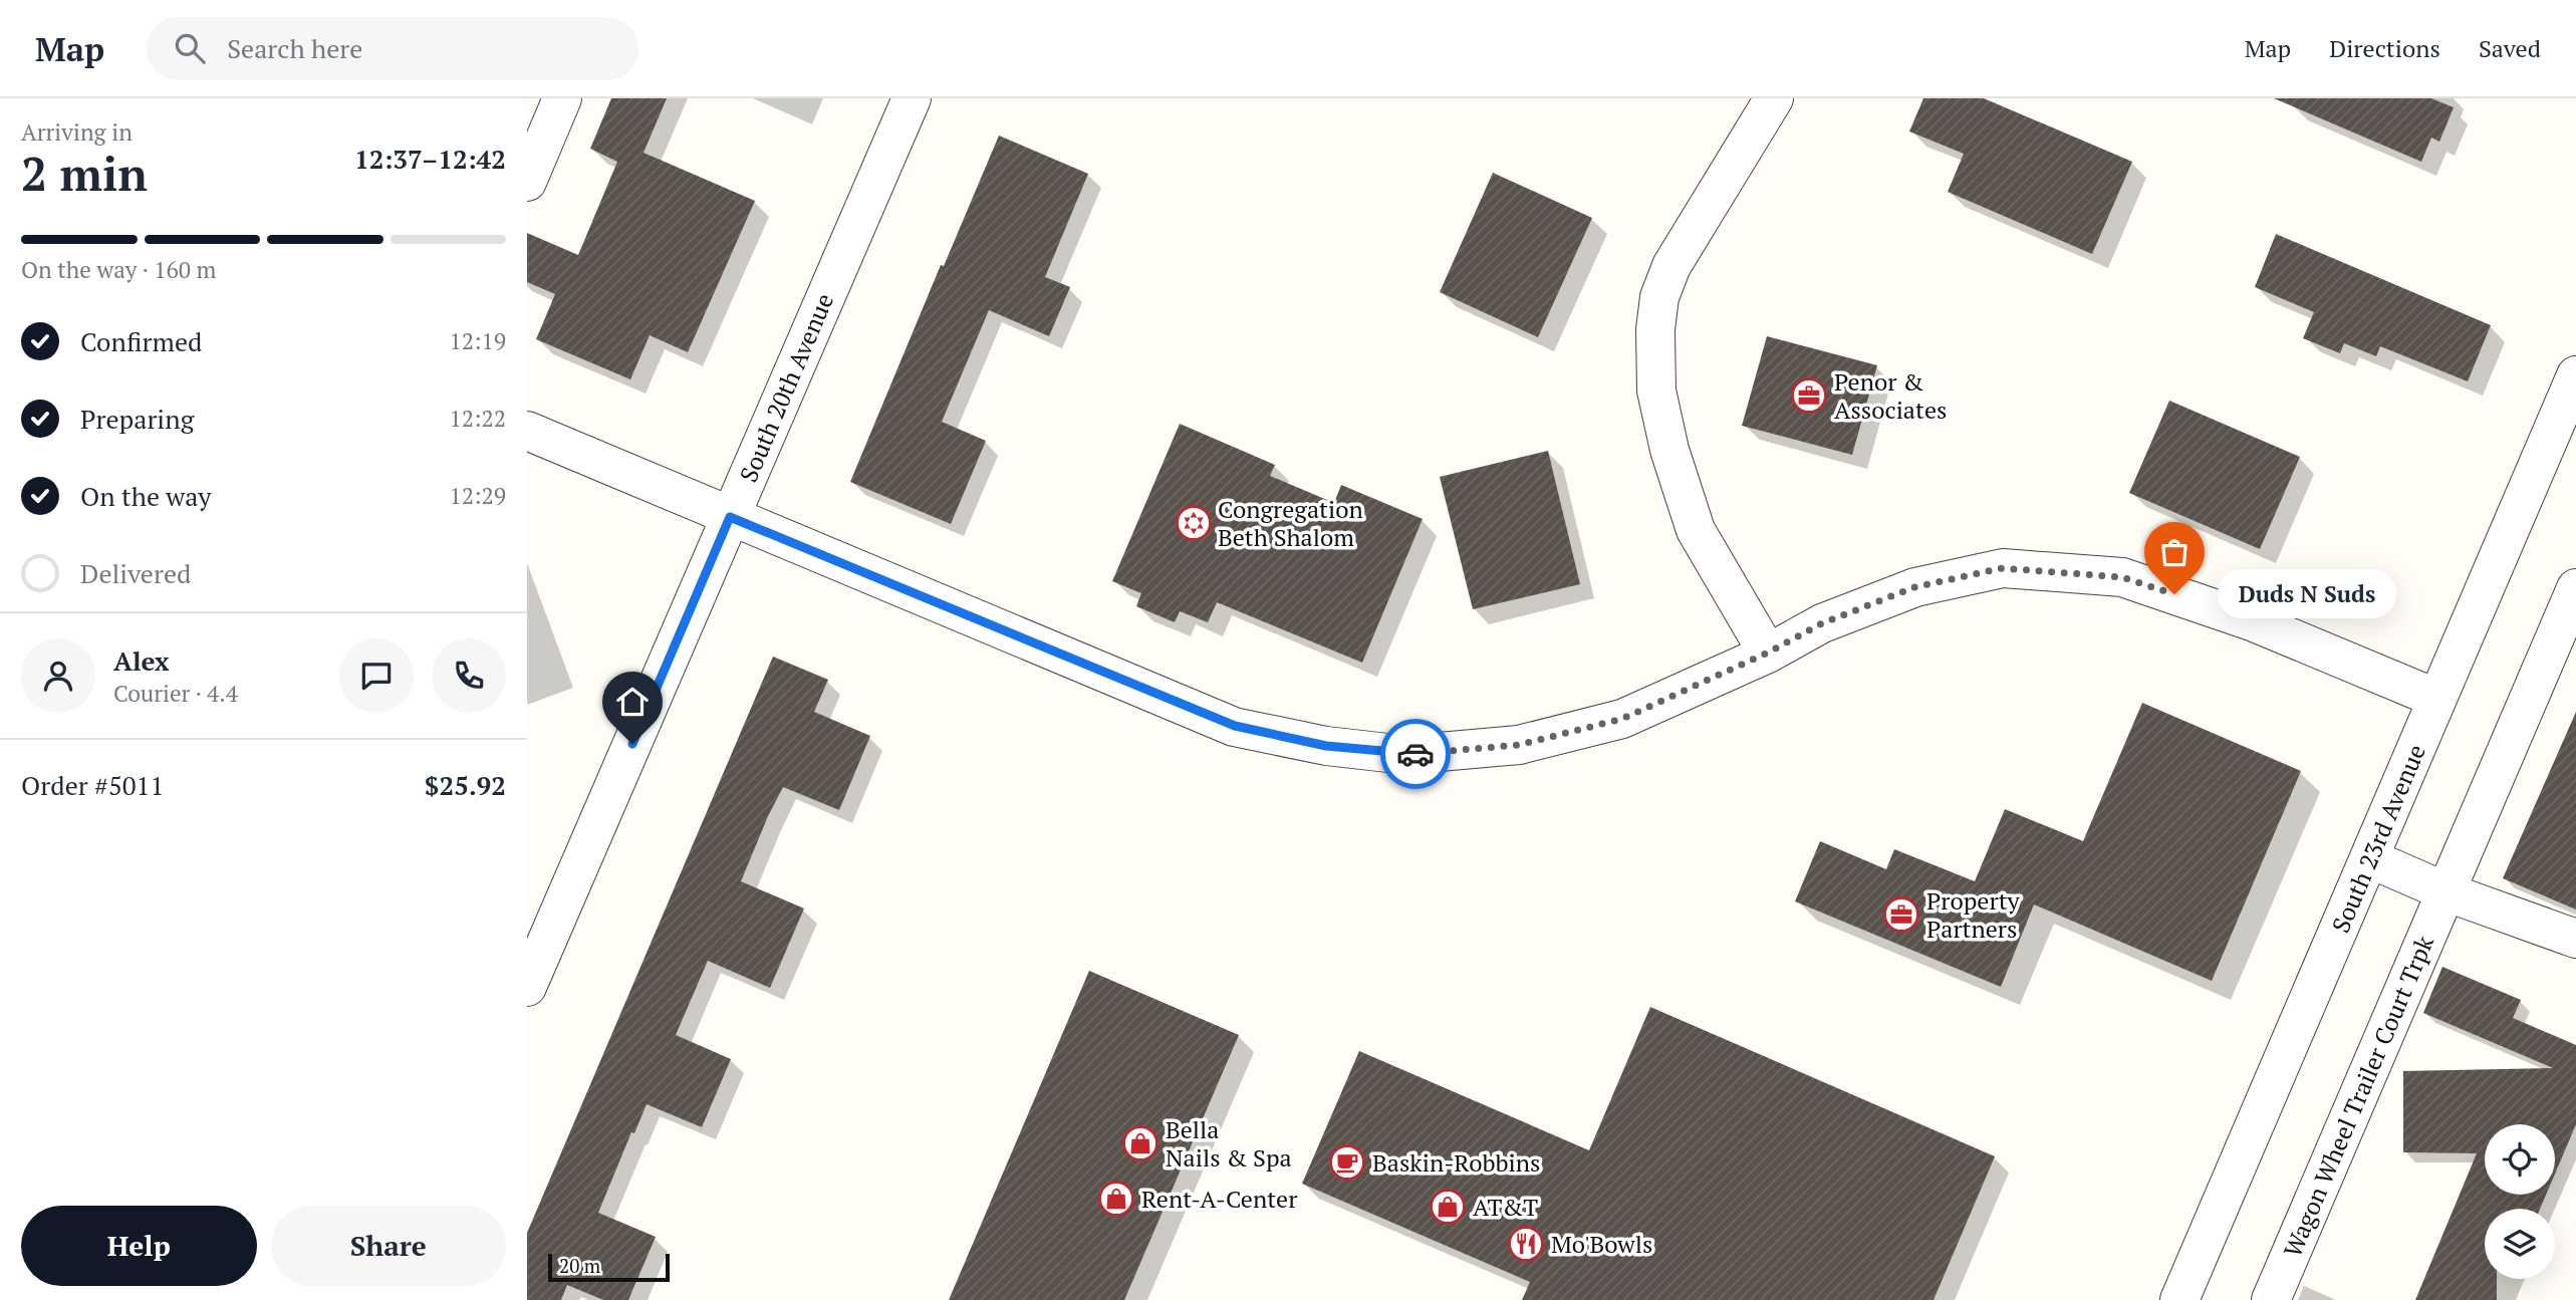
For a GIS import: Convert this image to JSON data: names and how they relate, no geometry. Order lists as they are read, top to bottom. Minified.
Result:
{"streets":{"street":["South 20th Avenue","South 23rd Avenue","Wagon Wheel Trailer Court Trpk"]},"places":{"office":["Penor & Associates","Property Partners"],"synagogue":["Congregation Beth Shalom"],"other":["Duds N Suds"],"shop":["Bella Nails & Spa","Rent-A-Center","AT&T"],"cafe":["Baskin-Robbins"],"restaurant":["Mo'Bowls"]},"scale_bar":"20 m","page":{"header":"Map","search":"Search here","nav":["Map","Directions","Saved"],"heading":["2 min","Arriving in","12:37–12:42"],"panel":["Alex","Courier · 4.4","Order #5011","$25.92"],"bar":"On the way · 160 m","list":[["Confirmed","12:19"],["Preparing","12:22"],["On the way","12:29"],"Delivered"],"bubble":"Duds N Suds","buttons":["Help","Share"],"scale":"20 m"}}
